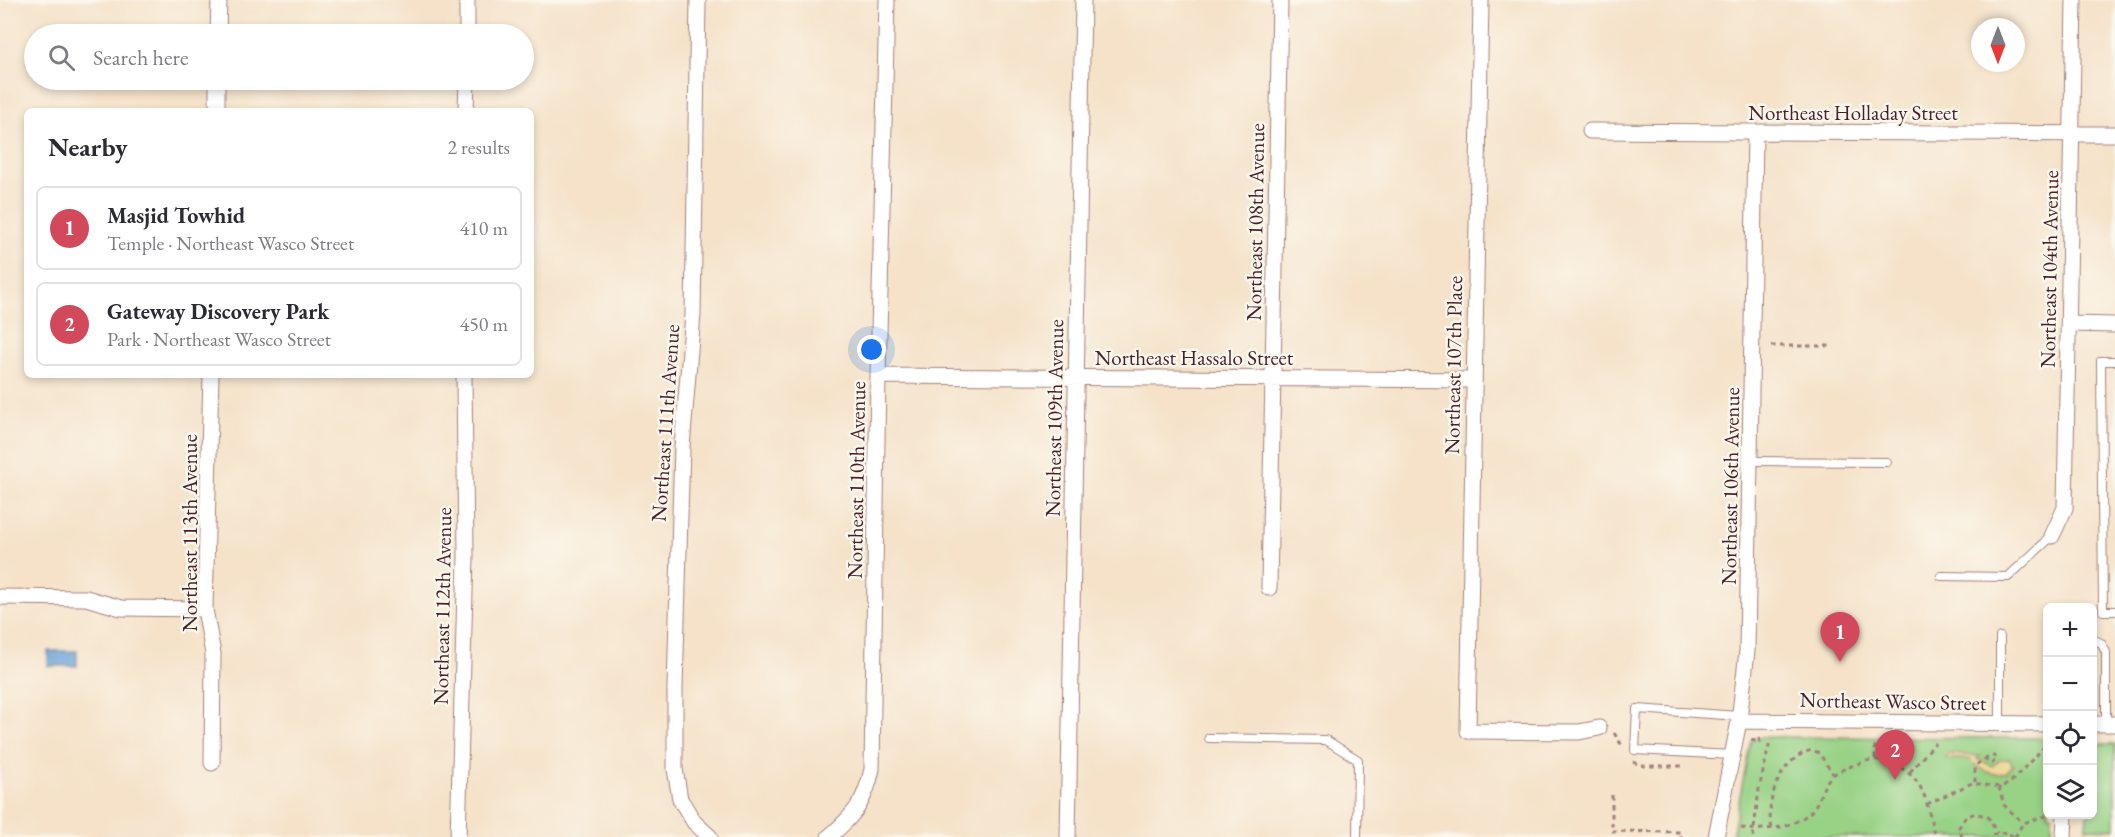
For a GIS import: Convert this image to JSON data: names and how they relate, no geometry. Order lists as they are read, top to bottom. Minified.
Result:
{"streets":{"street":["Northeast Holladay Street","Northeast 108th Avenue","Northeast 104th Avenue","Northeast Hassalo Street","Northeast 107th Place","Northeast 109th Avenue","Northeast 111th Avenue","Northeast 110th Avenue","Northeast 106th Avenue","Northeast 113th Avenue","Northeast 112th Avenue","Northeast Wasco Street"]},"crossings":[["Northeast Holladay Street","Northeast 104th Avenue"],["Northeast Holladay Street","Northeast 106th Avenue"],["Northeast 108th Avenue","Northeast Hassalo Street"],["Northeast Hassalo Street","Northeast 107th Place"],["Northeast Hassalo Street","Northeast 109th Avenue"],["Northeast Hassalo Street","Northeast 110th Avenue"],["Northeast 106th Avenue","Northeast Wasco Street"]],"north":"bottom","page":{"search":"Search here","heading":["Nearby","2 results"],"list":[{"mark":"1","name":"Masjid Towhid","note":"Temple · Northeast Wasco Street","value":"410 m"},{"mark":"2","name":"Gateway Discovery Park","note":"Park · Northeast Wasco Street","value":"450 m"}],"map_buttons":["+","−"],"pins":["1","2"]}}
